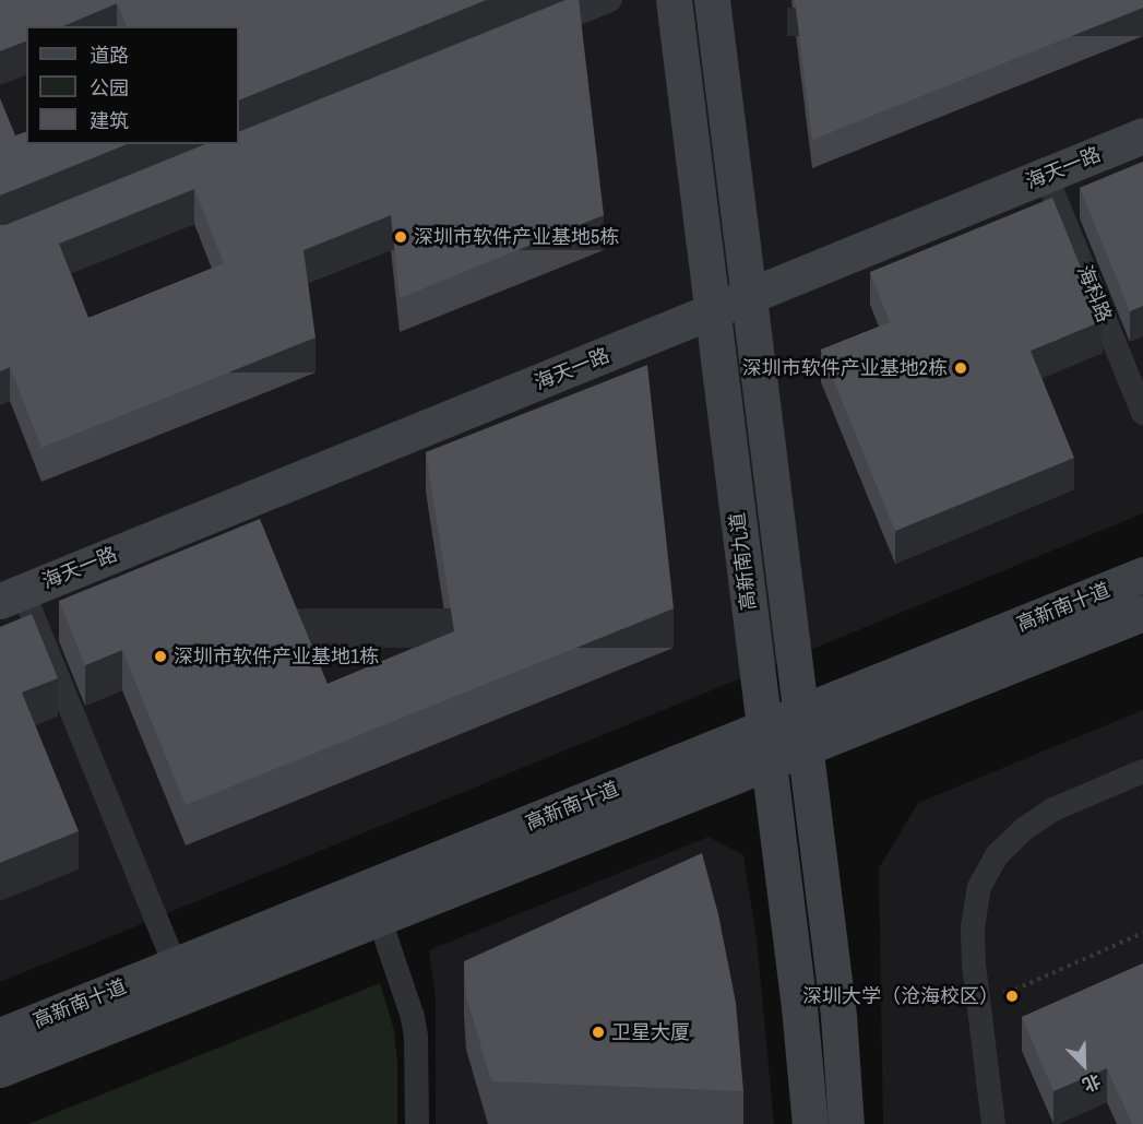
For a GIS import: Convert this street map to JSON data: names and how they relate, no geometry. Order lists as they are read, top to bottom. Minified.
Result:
{"streets":{"street":["海天一路","海科路","高新南九道","高新南十道"]},"crossings":[["海天一路","海科路"],["海天一路","高新南九道"],["高新南九道","高新南十道"]],"places":["深圳市软件产业基地5栋","深圳市软件产业基地2栋","深圳市软件产业基地1栋","深圳大学（沧海校区）","卫星大厦"],"legend":["道路","公园","建筑"],"north":"bottom right"}
